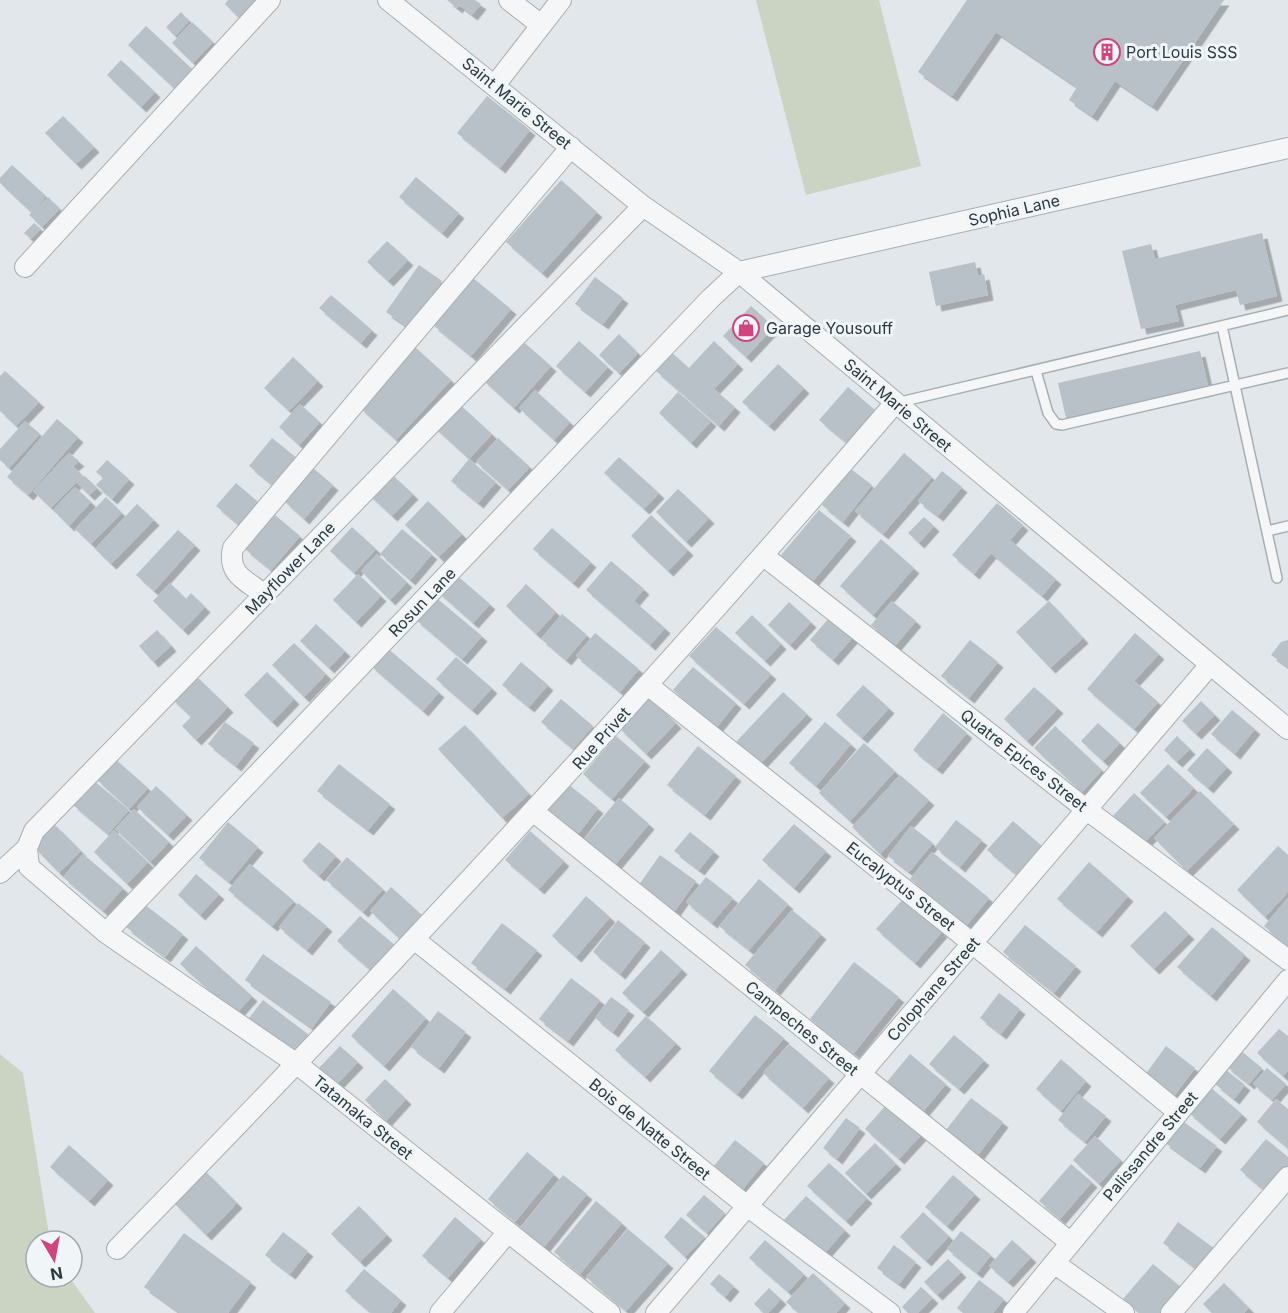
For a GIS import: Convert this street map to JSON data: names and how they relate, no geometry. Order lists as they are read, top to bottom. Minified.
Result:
{"streets":{"street":["Saint Marie Street","Sophia Lane","Mayflower Lane","Rosun Lane","Rue Privet","Quatre Epices Street","Eucalyptus Street","Colophane Street","Campeches Street","Tatamaka Street","Bois de Natte Street","Palissandre Street"]},"crossings":[["Saint Marie Street","Sophia Lane"],["Saint Marie Street","Mayflower Lane"],["Saint Marie Street","Rosun Lane"],["Saint Marie Street","Rue Privet"],["Saint Marie Street","Colophane Street"],["Sophia Lane","Rosun Lane"],["Rosun Lane","Tatamaka Street"],["Rue Privet","Quatre Epices Street"],["Rue Privet","Eucalyptus Street"],["Rue Privet","Campeches Street"],["Rue Privet","Tatamaka Street"],["Rue Privet","Bois de Natte Street"],["Quatre Epices Street","Colophane Street"],["Eucalyptus Street","Colophane Street"],["Eucalyptus Street","Palissandre Street"],["Colophane Street","Campeches Street"],["Colophane Street","Bois de Natte Street"],["Campeches Street","Palissandre Street"]],"places":{"building":["Port Louis SSS"],"shop":["Garage Yousouff"]},"north":"bottom"}
